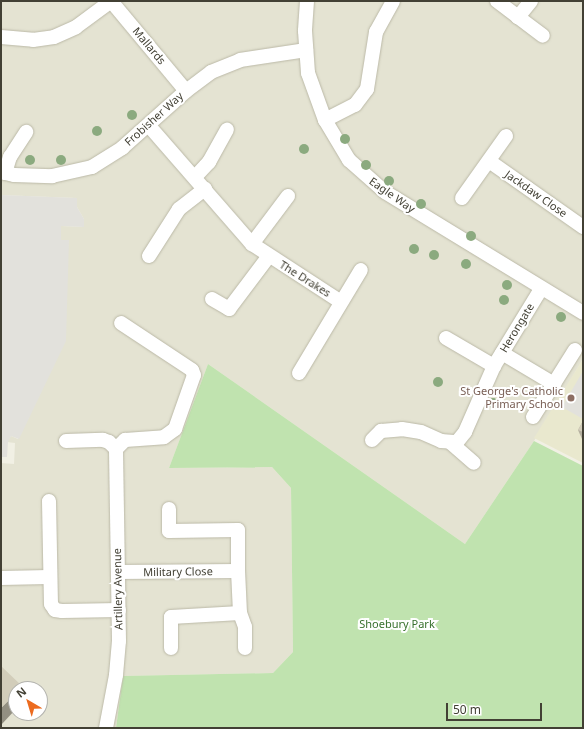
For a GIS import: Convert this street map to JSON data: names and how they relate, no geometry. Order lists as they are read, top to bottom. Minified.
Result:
{"streets":{"street":["Mallards","Frobisher Way","Jackdaw Close","Eagle Way","The Drakes","Herongate","Military Close","Artillery Avenue"]},"crossings":[["Mallards","Frobisher Way"],["Frobisher Way","Eagle Way"],["Frobisher Way","The Drakes"],["Eagle Way","Herongate"],["Military Close","Artillery Avenue"]],"parks":["Shoebury Park"],"places":["St George's Catholic Primary School"],"scale_bar":"50 m","north":"top left"}
